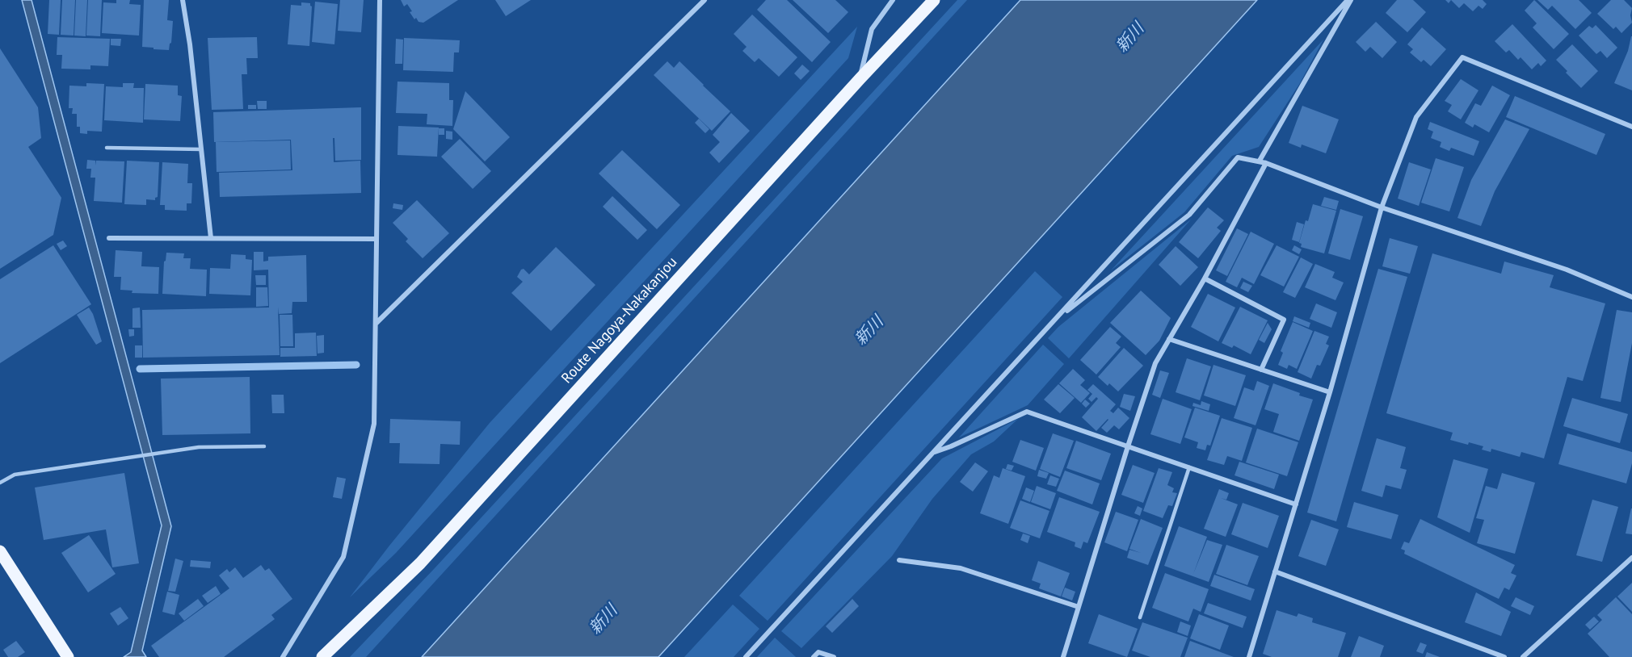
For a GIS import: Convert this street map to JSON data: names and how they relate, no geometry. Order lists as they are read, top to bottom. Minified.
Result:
{"streets":{"main road":["Route Nagoya-Nakakanjou"]},"water":["新川"]}
